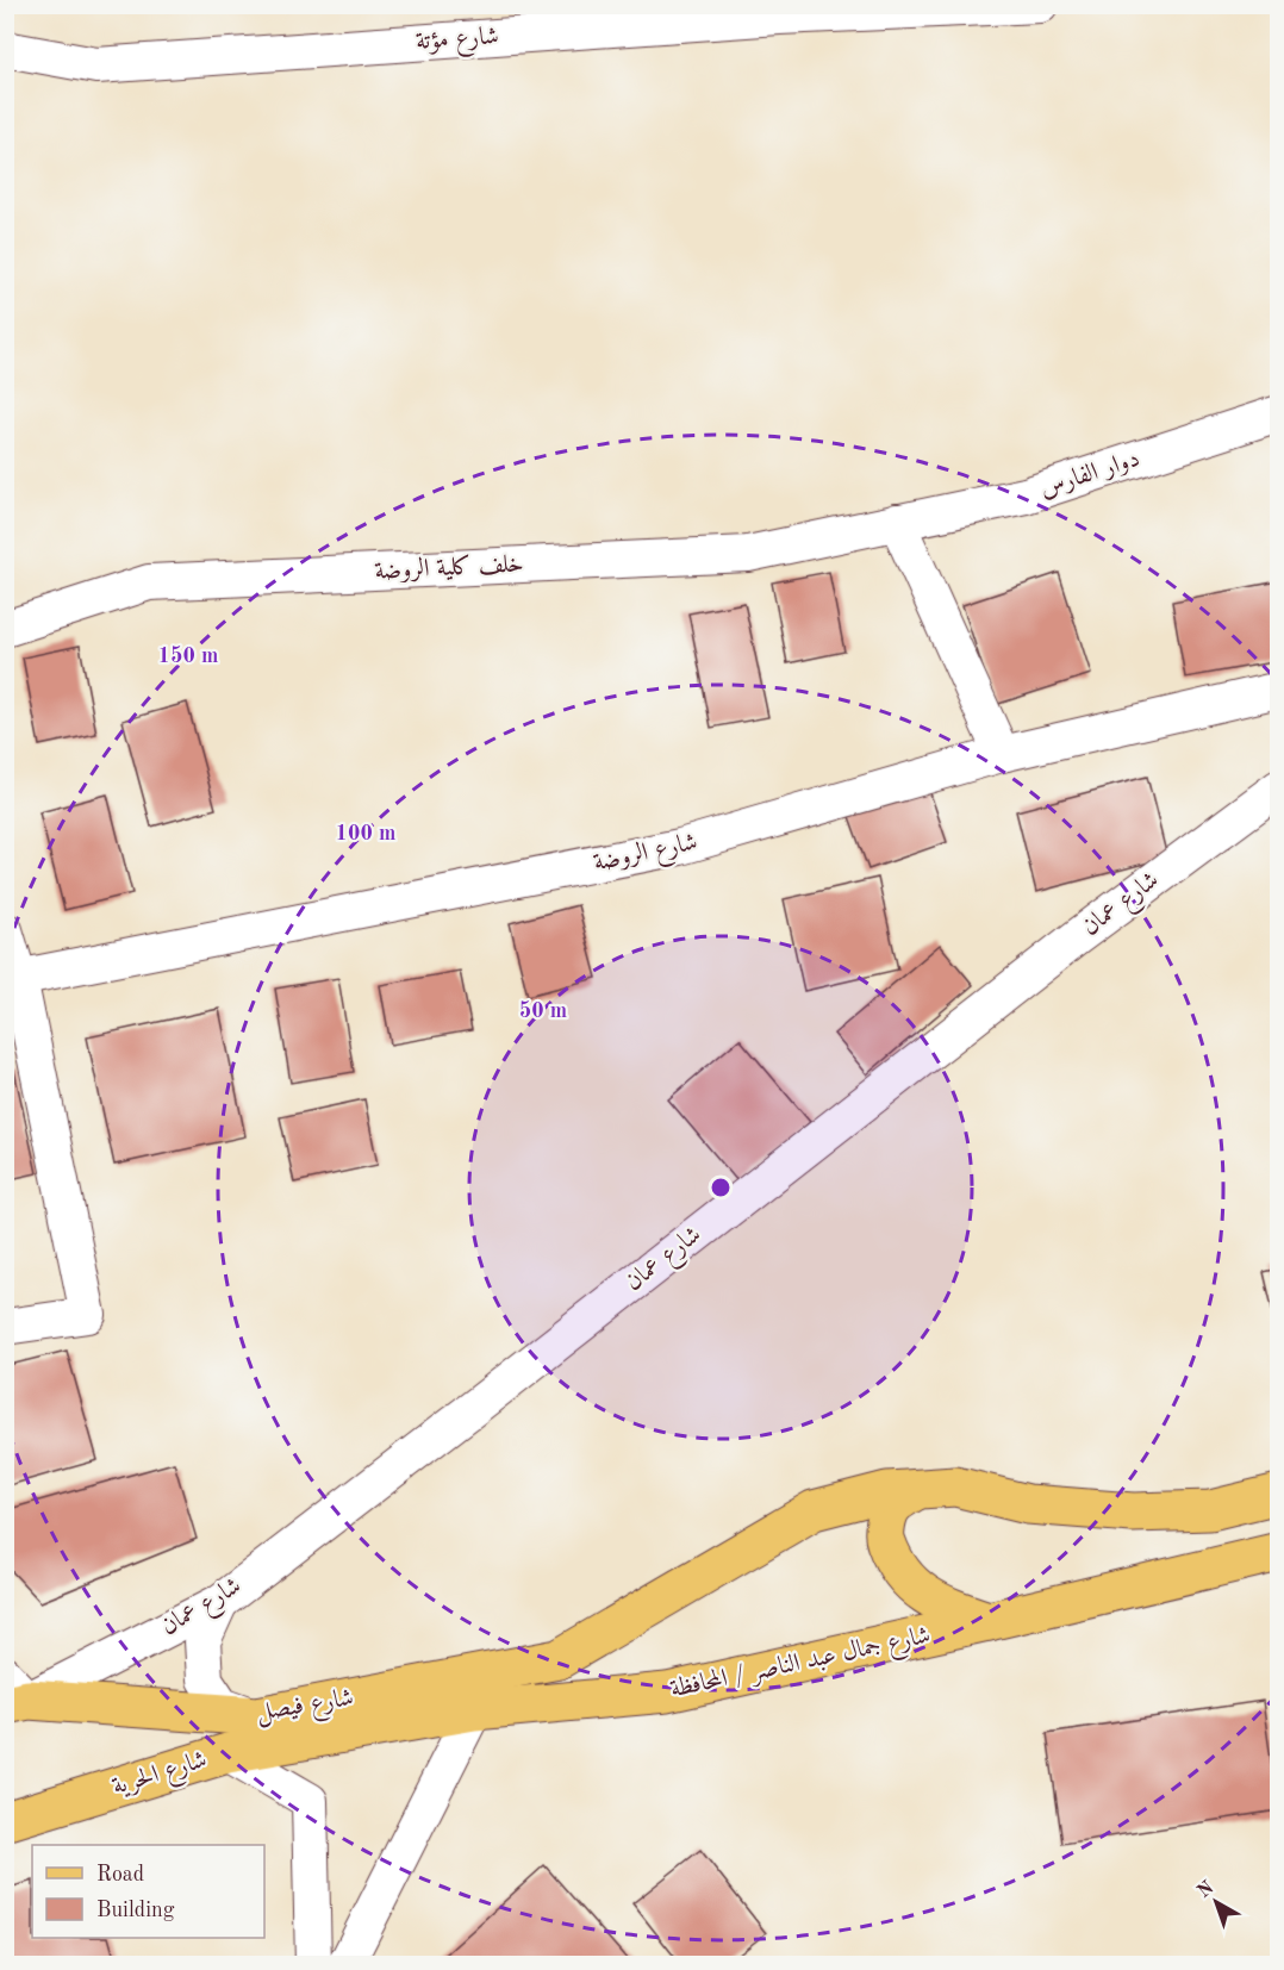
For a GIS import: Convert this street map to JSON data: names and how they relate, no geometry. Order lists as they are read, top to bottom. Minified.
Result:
{"streets":{"main road":["شارع جمال عبد الناصر / المحافظة","شارع فيصل","شارع الحرية"],"street":["شارع مؤتة","دوار الفارس","خلف كلية الروضة","شارع الروضة","شارع عمان"]},"crossings":[["دوار الفارس","خلف كلية الروضة"],["شارع عمان","شارع فيصل"],["شارع جمال عبد الناصر / المحافظة","شارع الحرية"]],"legend":["Road","Building"],"north":"top left","rings":["150 m","100 m","50 m"]}
